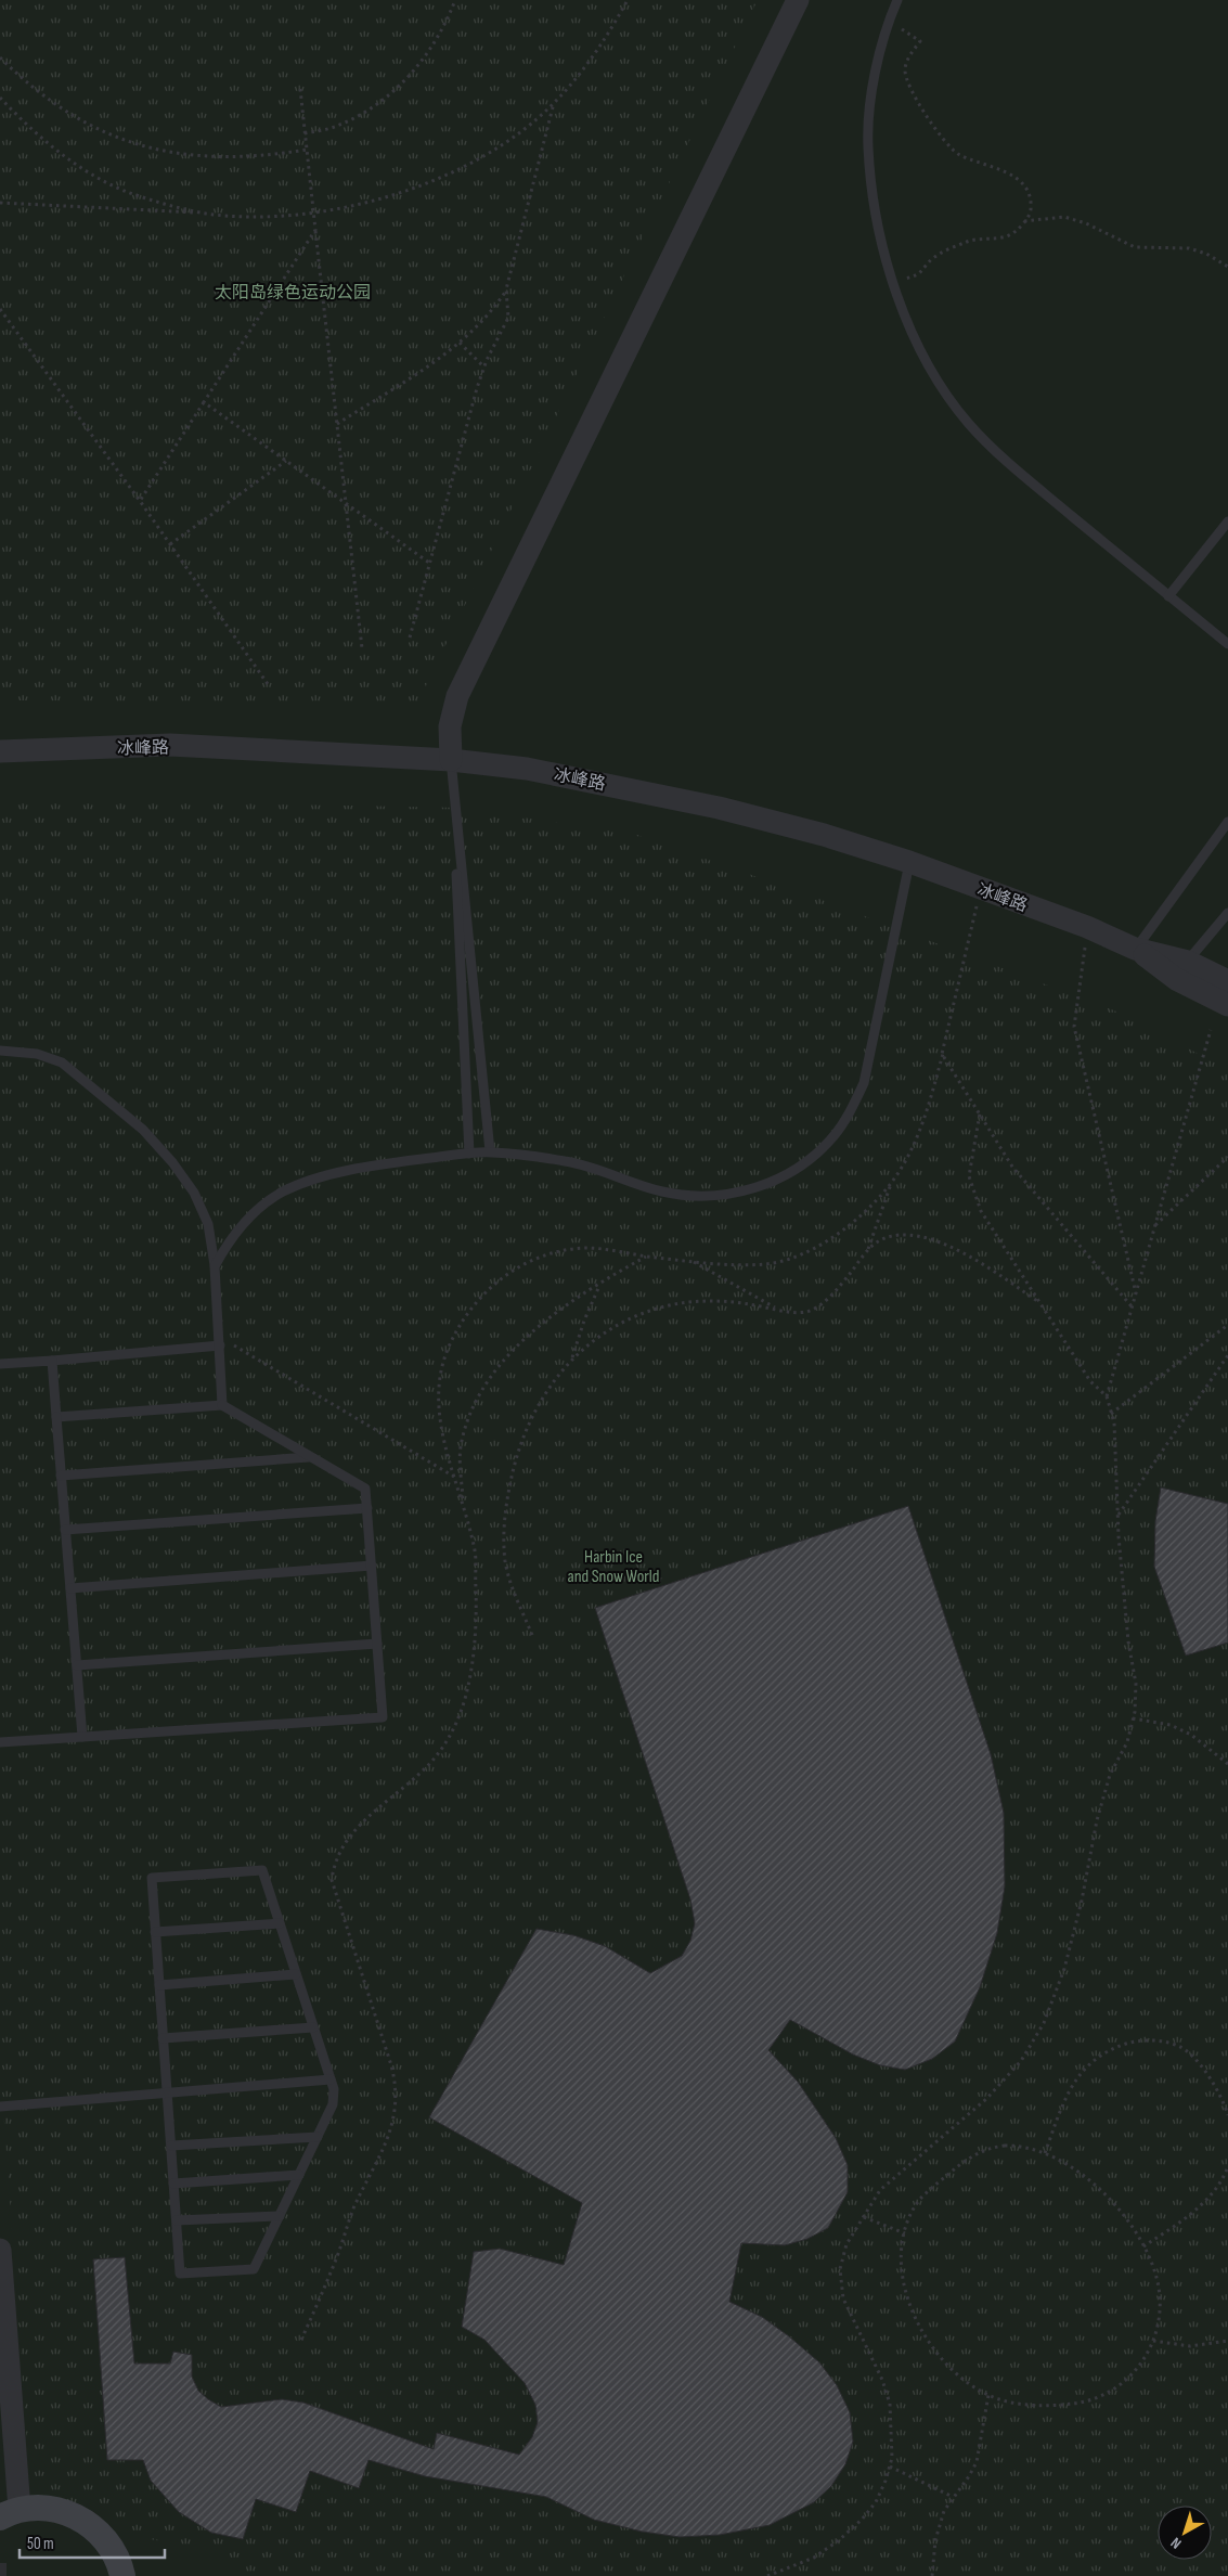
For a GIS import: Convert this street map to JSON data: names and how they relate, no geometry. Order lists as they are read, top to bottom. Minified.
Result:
{"streets":{"street":["冰峰路"]},"parks":["太阳岛绿色运动公园","Harbin Ice and Snow World"],"scale_bar":"50 m","north":"bottom left"}
